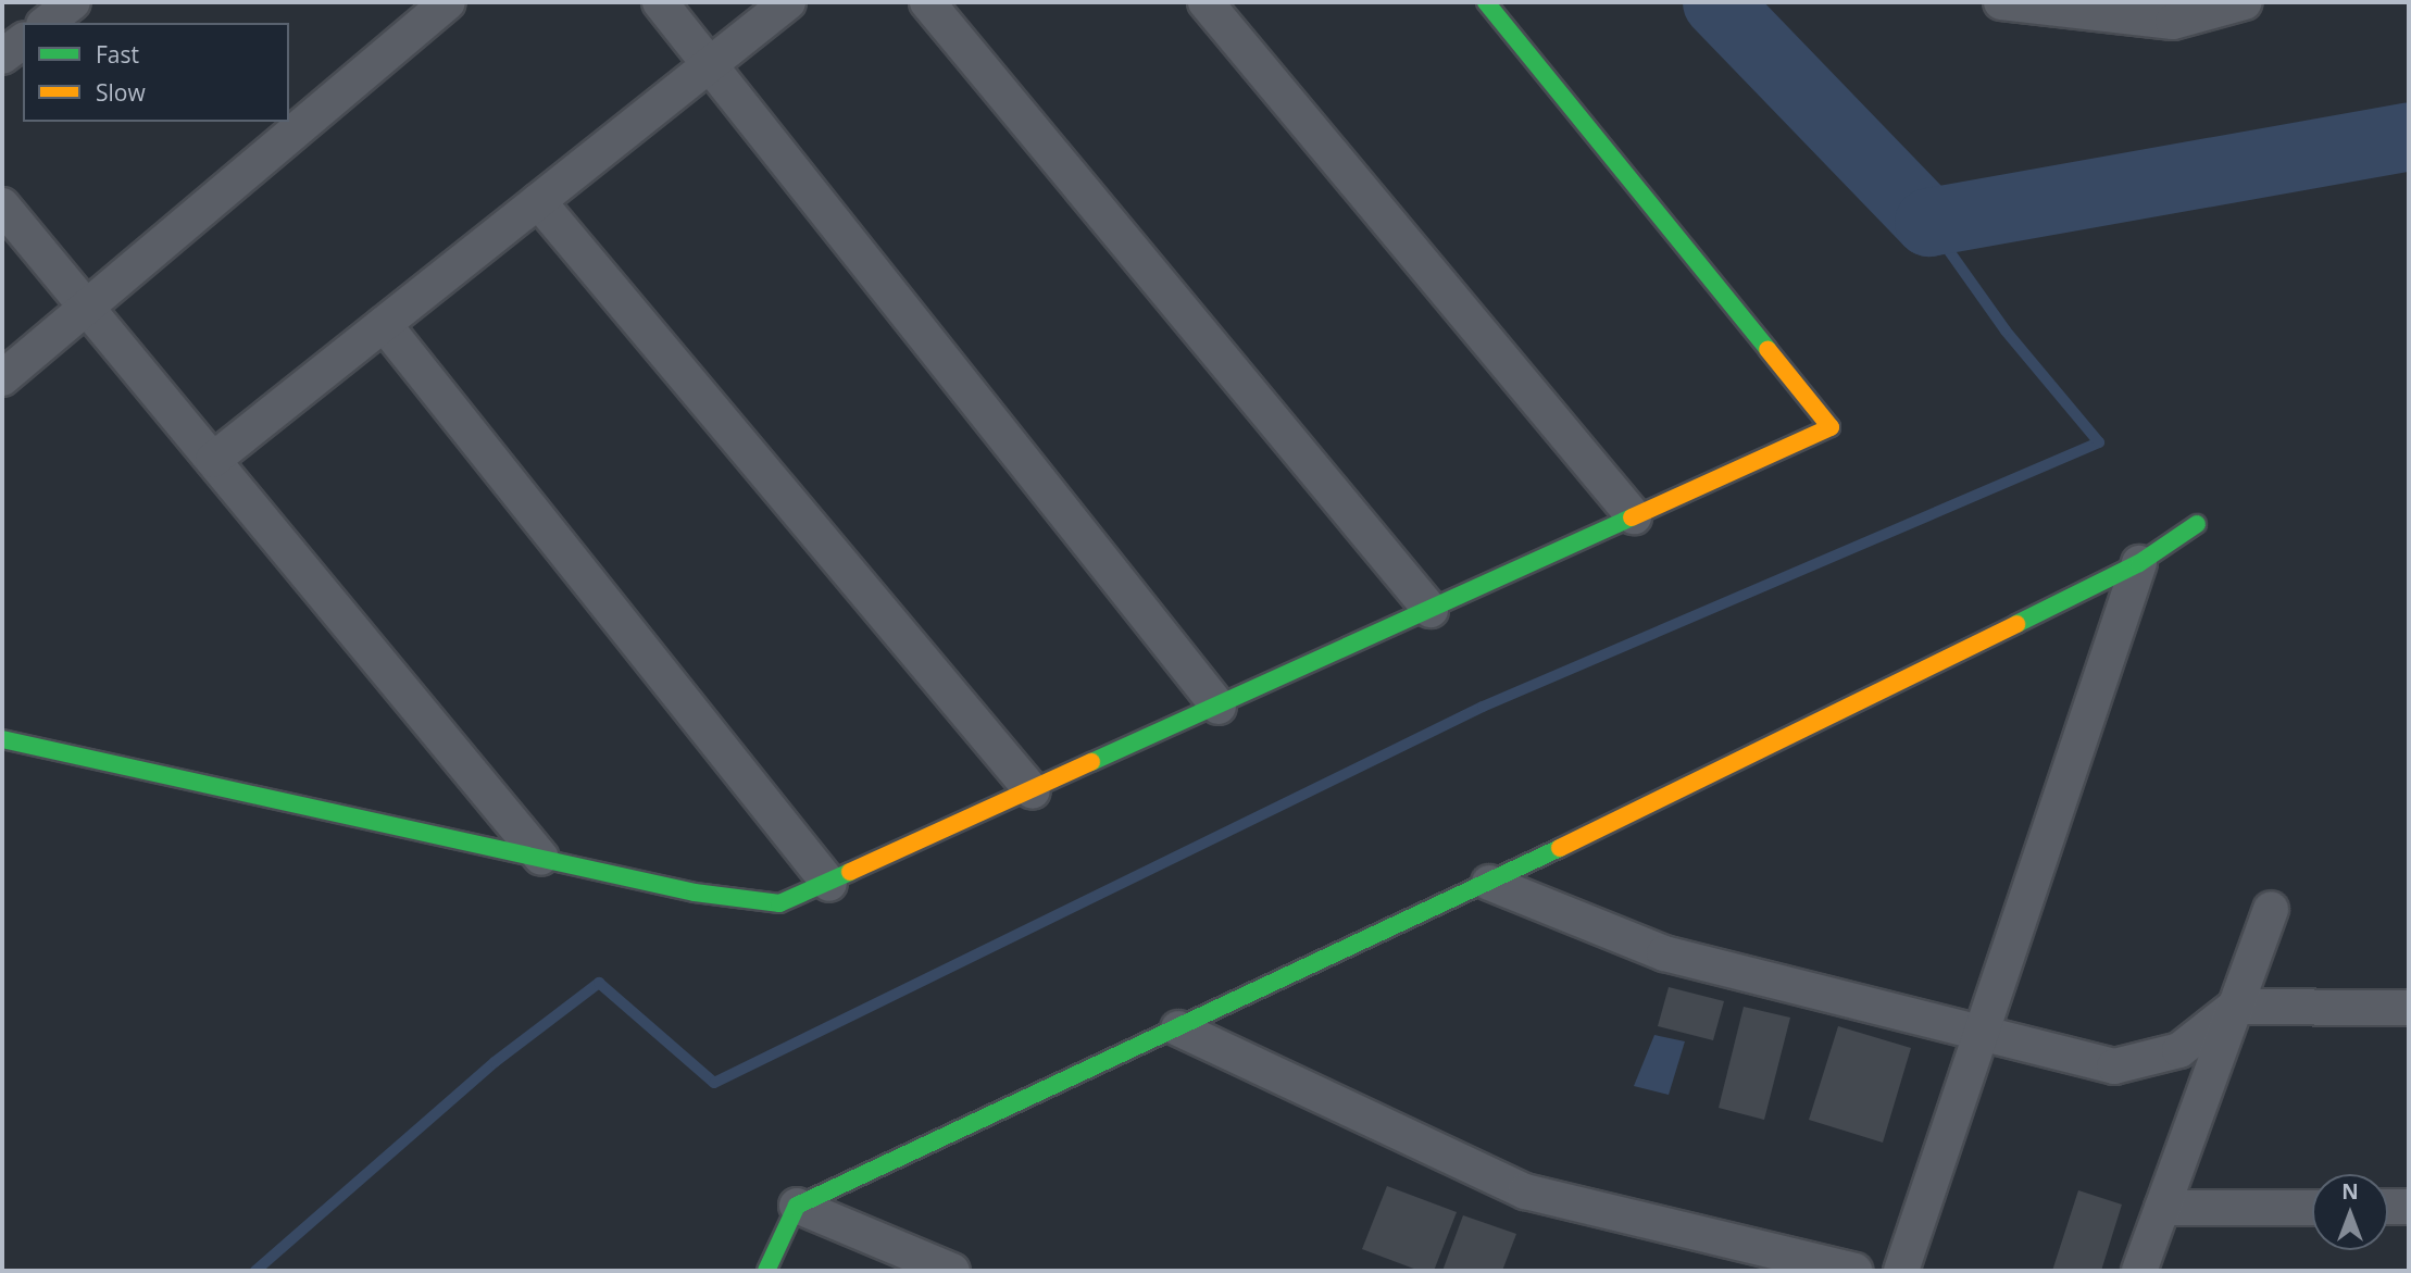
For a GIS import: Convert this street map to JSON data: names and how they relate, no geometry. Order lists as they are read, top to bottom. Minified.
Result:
{"legend":["Fast","Slow"],"north":"top"}
